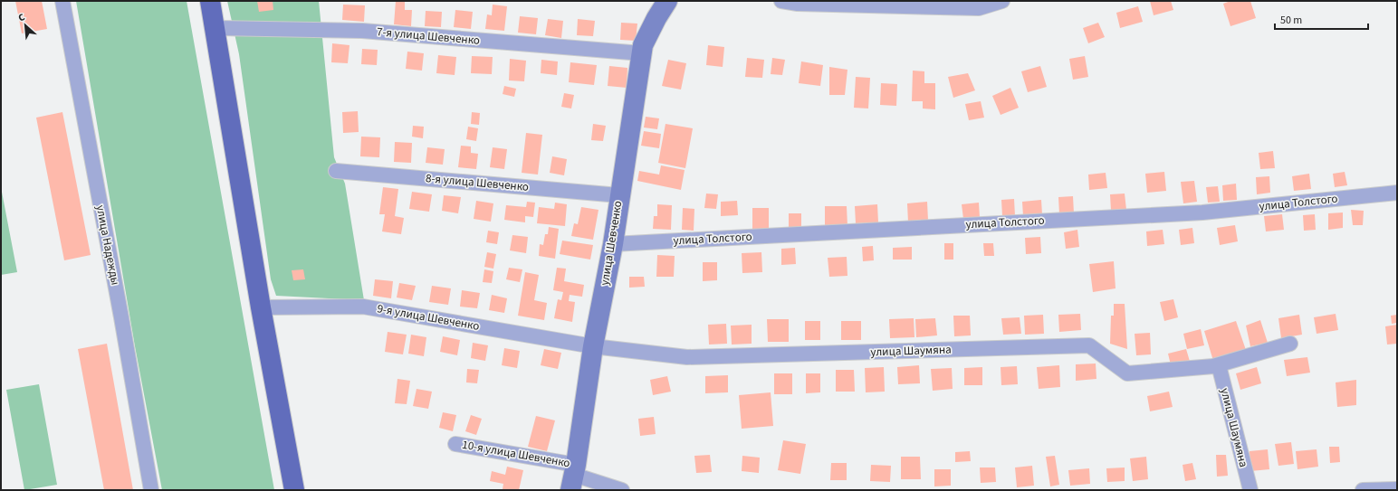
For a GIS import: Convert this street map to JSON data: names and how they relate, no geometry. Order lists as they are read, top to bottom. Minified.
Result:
{"streets":{"main road":["улица Шевченко"],"street":["7-я улица Шевченко","8-я улица Шевченко","улица Толстого","улица Надежды","9-я улица Шевченко","улица Шаумяна","10-я улица Шевченко"]},"crossings":[["7-я улица Шевченко","улица Шевченко"],["8-я улица Шевченко","улица Шевченко"],["улица Толстого","улица Шевченко"],["улица Шевченко","9-я улица Шевченко"],["улица Шевченко","улица Шаумяна"],["улица Шевченко","10-я улица Шевченко"],["9-я улица Шевченко","улица Шаумяна"]],"scale_bar":"50 m","north":"top left"}
